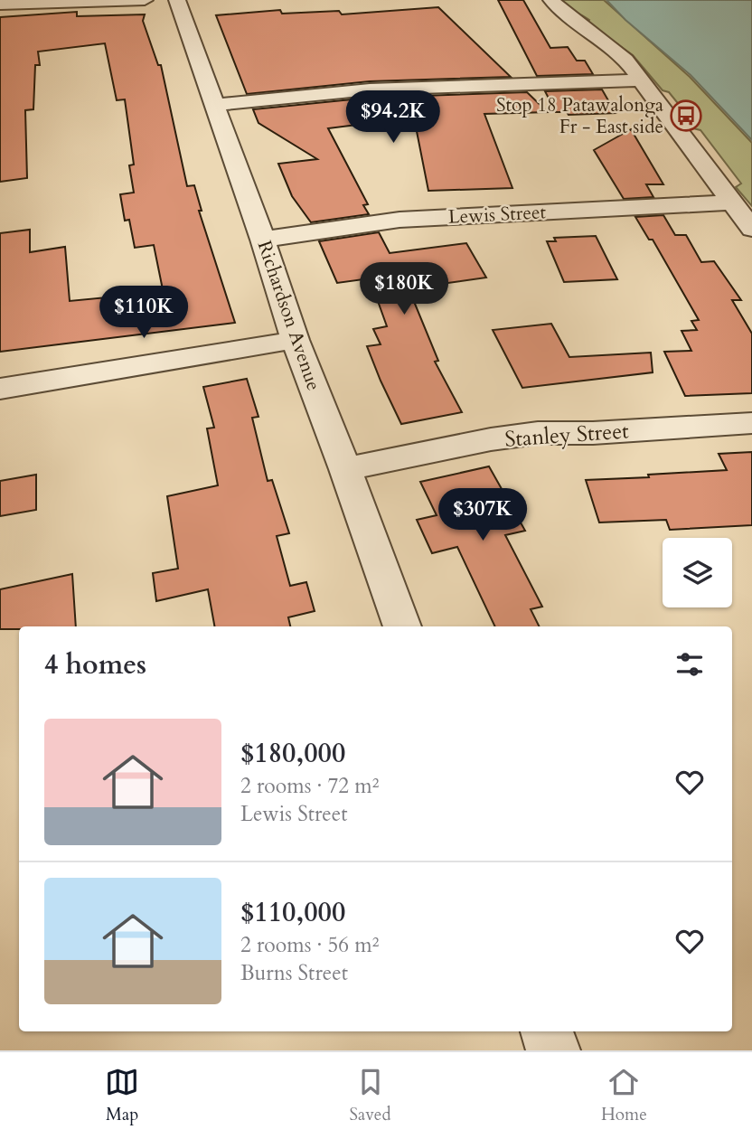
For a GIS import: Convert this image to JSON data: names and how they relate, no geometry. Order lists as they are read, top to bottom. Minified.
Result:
{"streets":{"street":["Lewis Street","Richardson Avenue","Stanley Street"]},"crossings":[["Lewis Street","Richardson Avenue"],["Richardson Avenue","Stanley Street"]],"places":{"bus stop":["Stop 18 Patawalonga Fr - East side"]},"page":{"price":["$94.2K","$180K","$110K","$307K"],"heading":"4 homes","list":[{"name":"$180,000","note":"2 rooms · 72 m² · Lewis Street"},{"name":"$110,000","note":"2 rooms · 56 m² · Burns Street"}],"tabs":["Map","Saved","Home"]}}
